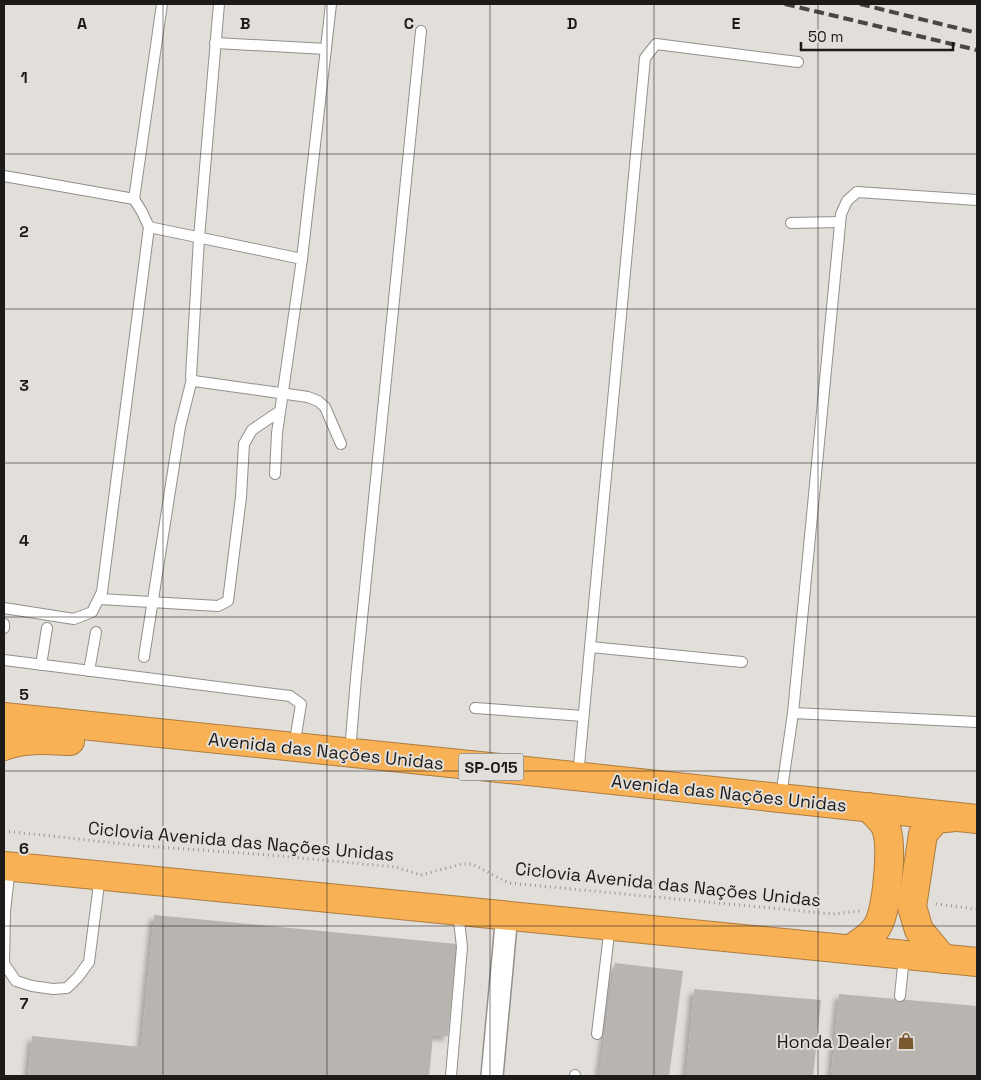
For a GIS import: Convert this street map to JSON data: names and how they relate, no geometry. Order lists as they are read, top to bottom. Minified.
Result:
{"streets":{"highway":["Avenida das Nações Unidas","SP-015"],"path":["Ciclovia Avenida das Nações Unidas"]},"places":{"shop":["Honda Dealer"]},"scale_bar":"50 m","grid":{"columns":["A","B","C","D","E"],"rows":["1","2","3","4","5","6","7"]}}
